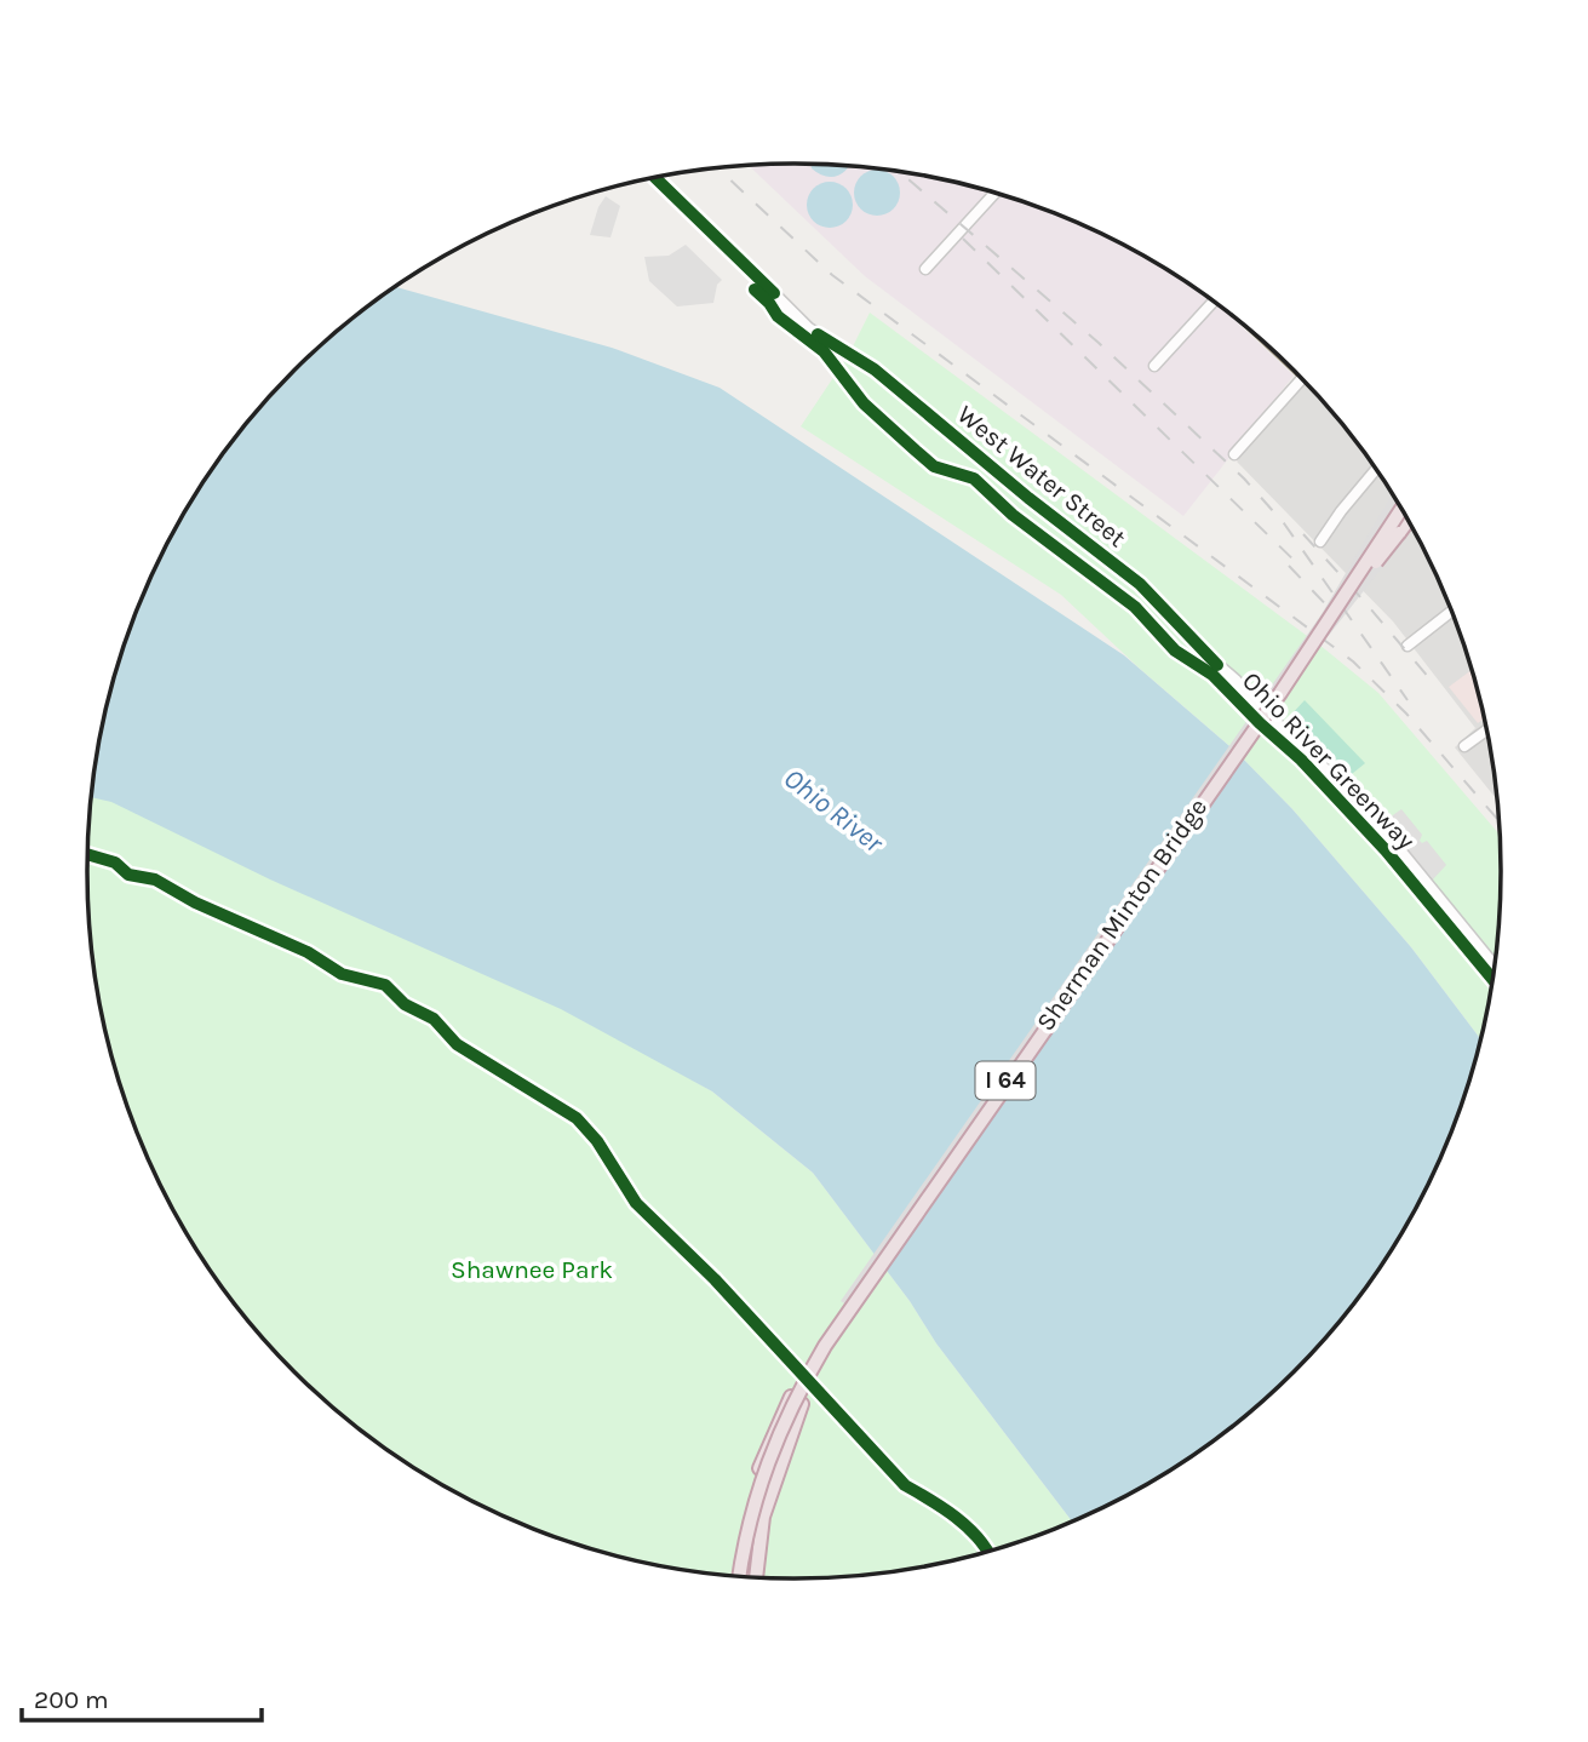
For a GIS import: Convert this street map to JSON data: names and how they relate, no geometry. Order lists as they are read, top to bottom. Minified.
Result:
{"streets":{"highway":["Sherman Minton Bridge","I 64"],"street":["West Water Street"],"cycle path":["Ohio River Greenway"]},"water":["Ohio River"],"parks":["Shawnee Park"],"scale_bar":"200 m"}
